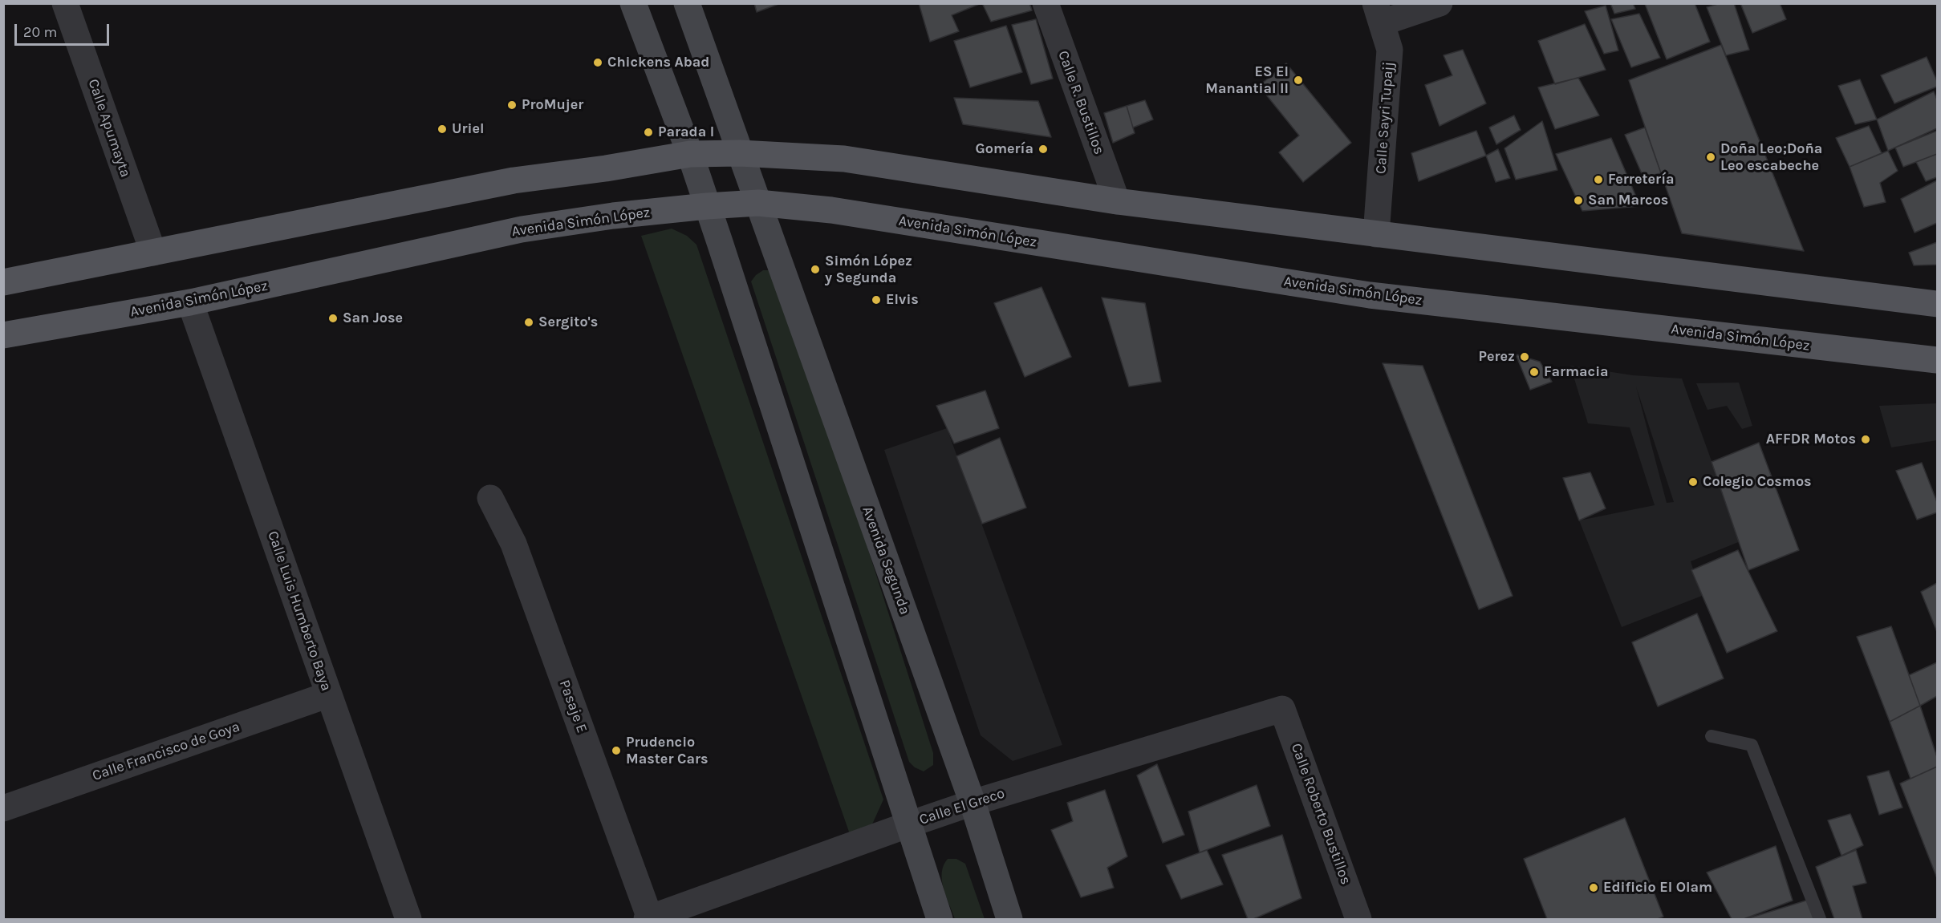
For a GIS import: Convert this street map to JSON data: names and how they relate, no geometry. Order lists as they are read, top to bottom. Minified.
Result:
{"streets":{"main road":["Avenida Simón López","Avenida Segunda"],"street":["Calle R. Bustillos","Calle Sayri Tupajj","Calle Apumayta","Calle Luis Humberto Baya","Pasaje E","Calle Francisco de Goya","Calle El Greco","Calle Roberto Bustillos"]},"crossings":[["Avenida Simón López","Avenida Segunda"],["Avenida Simón López","Calle Luis Humberto Baya"],["Avenida Segunda","Calle El Greco"],["Calle Luis Humberto Baya","Calle Francisco de Goya"],["Pasaje E","Calle El Greco"],["Calle El Greco","Calle Roberto Bustillos"]],"places":["Chickens Abad","ES El Manantial II","ProMujer","Uriel","Parada I","Gomería","Doña Leo;Doña Leo escabeche","Ferretería","San Marcos","Simón López y Segunda","Elvis","San Jose","Sergito's","Perez","Farmacia","AFFDR Motos","Colegio Cosmos","Prudencio Master Cars","Edificio El Olam"],"scale_bar":"20 m"}
